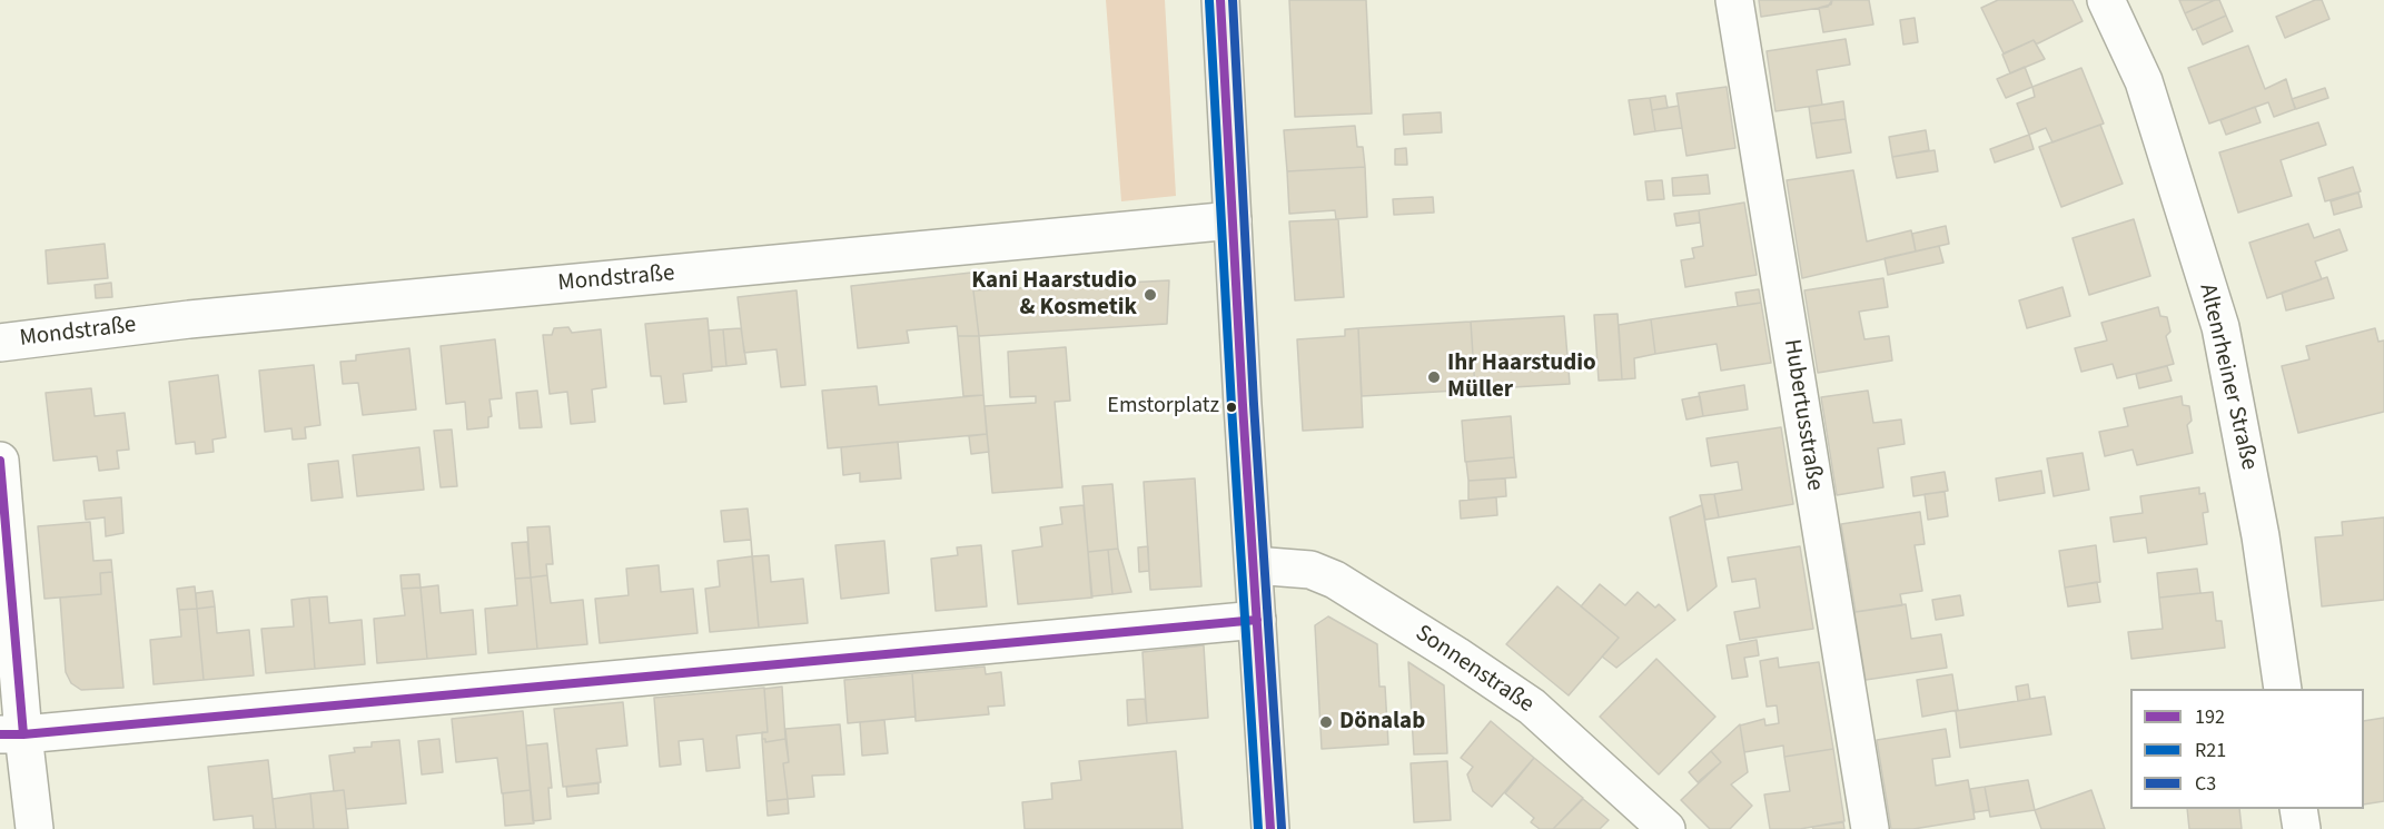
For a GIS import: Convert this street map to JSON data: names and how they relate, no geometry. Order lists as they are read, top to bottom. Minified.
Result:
{"streets":{"street":["Mondstraße","Altenrheiner Straße","Hubertusstraße","Sonnenstraße"]},"places":["Kani Haarstudio & Kosmetik","Ihr Haarstudio Müller","Emstorplatz","Dönalab"],"lines":["transit line 192","transit line C3","transit line R21"],"legend":["192","R21","C3"]}
